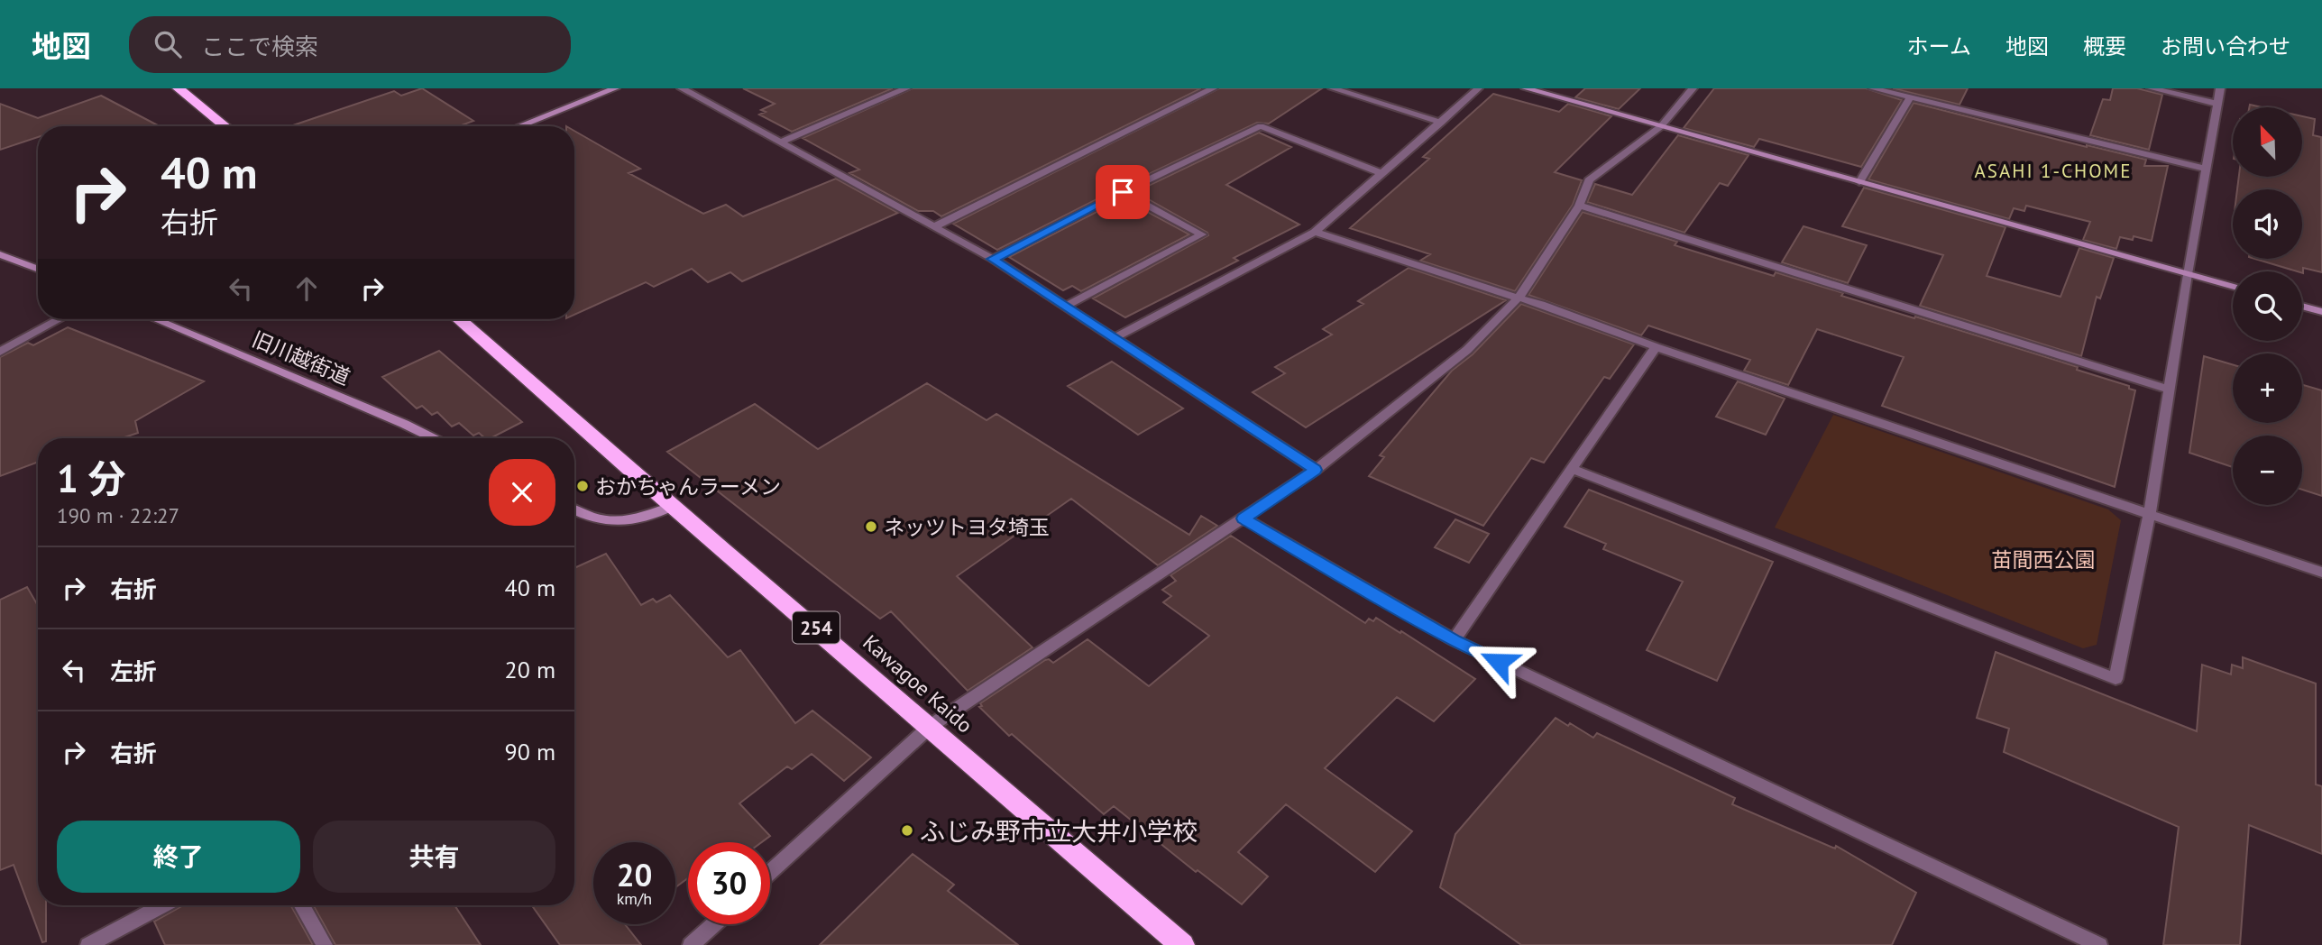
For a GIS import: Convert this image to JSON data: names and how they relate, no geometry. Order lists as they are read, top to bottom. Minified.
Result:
{"streets":{"highway":["254","Kawagoe Kaido"],"street":["旧川越街道"]},"districts":["ASAHI 1-CHOME"],"parks":["苗間西公園"],"places":["おかちゃんラーメン","ネッツトヨタ埼玉","ふじみ野市立大井小学校"],"north":"top left","page":{"header":"地図","search":"ここで検索","nav":["ホーム","地図","概要","お問い合わせ"],"map_buttons":["+","−"],"turn":["40 m","右折"],"heading":["1 分","190 m · 22:27"],"list":[{"name":"右折","value":"40 m"},{"name":"左折","value":"20 m"},{"name":"右折","value":"90 m"}],"buttons":["終了","共有"],"speed":"20 km/h","limit":"30"}}
